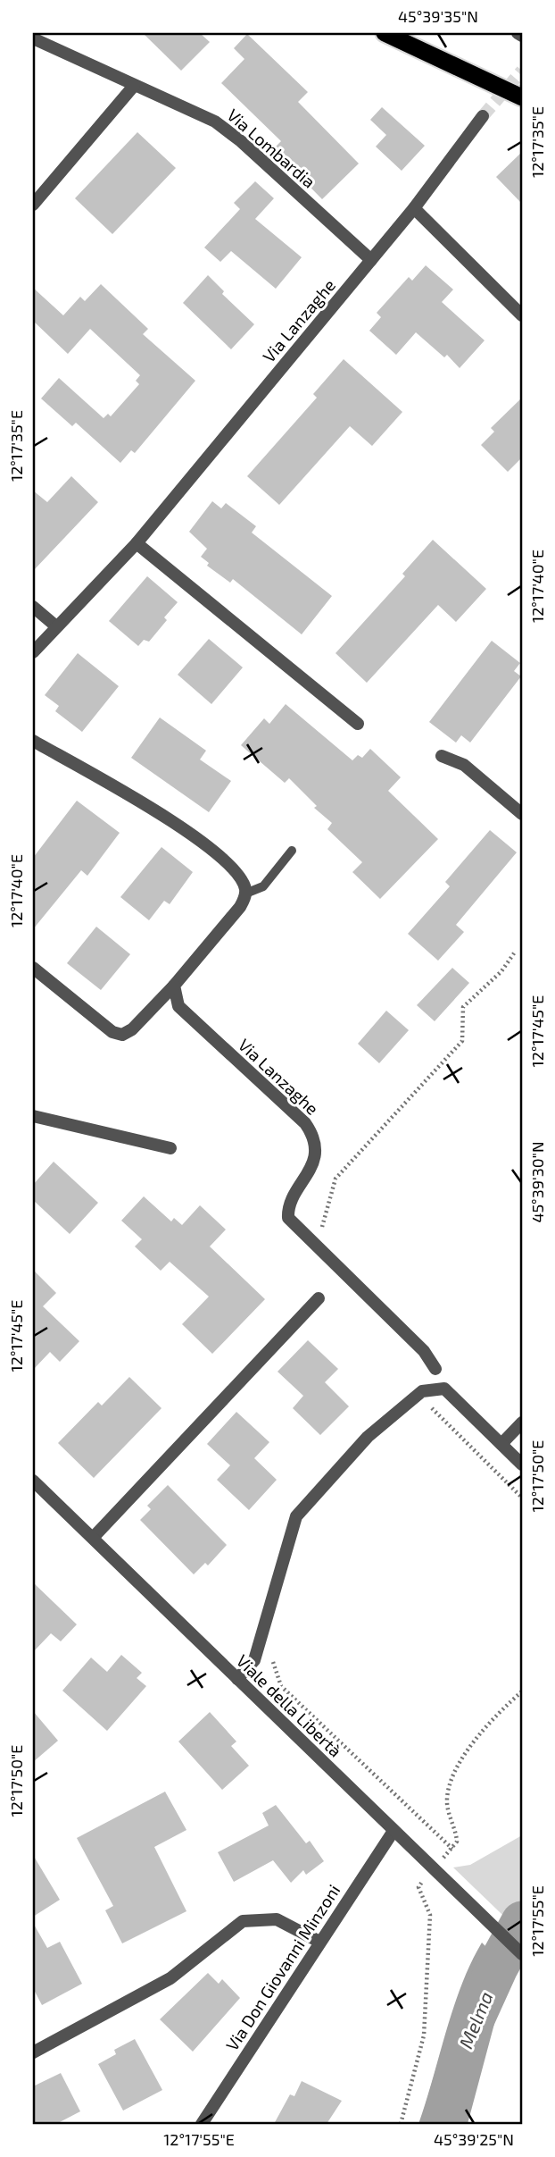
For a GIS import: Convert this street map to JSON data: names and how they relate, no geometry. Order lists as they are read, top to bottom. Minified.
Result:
{"streets":{"street":["Via Lombardia","Via Lanzaghe","Viale della Libertà","Via Don Giovanni Minzoni"]},"crossings":[["Via Lombardia","Via Lanzaghe"],["Viale della Libertà","Via Don Giovanni Minzoni"]],"water":["Melma"],"coordinates":["45°39'35\"N","12°17'35\"E","12°17'40\"E","12°17'45\"E","45°39'30\"N","12°17'50\"E","12°17'55\"E","45°39'25\"N"]}
